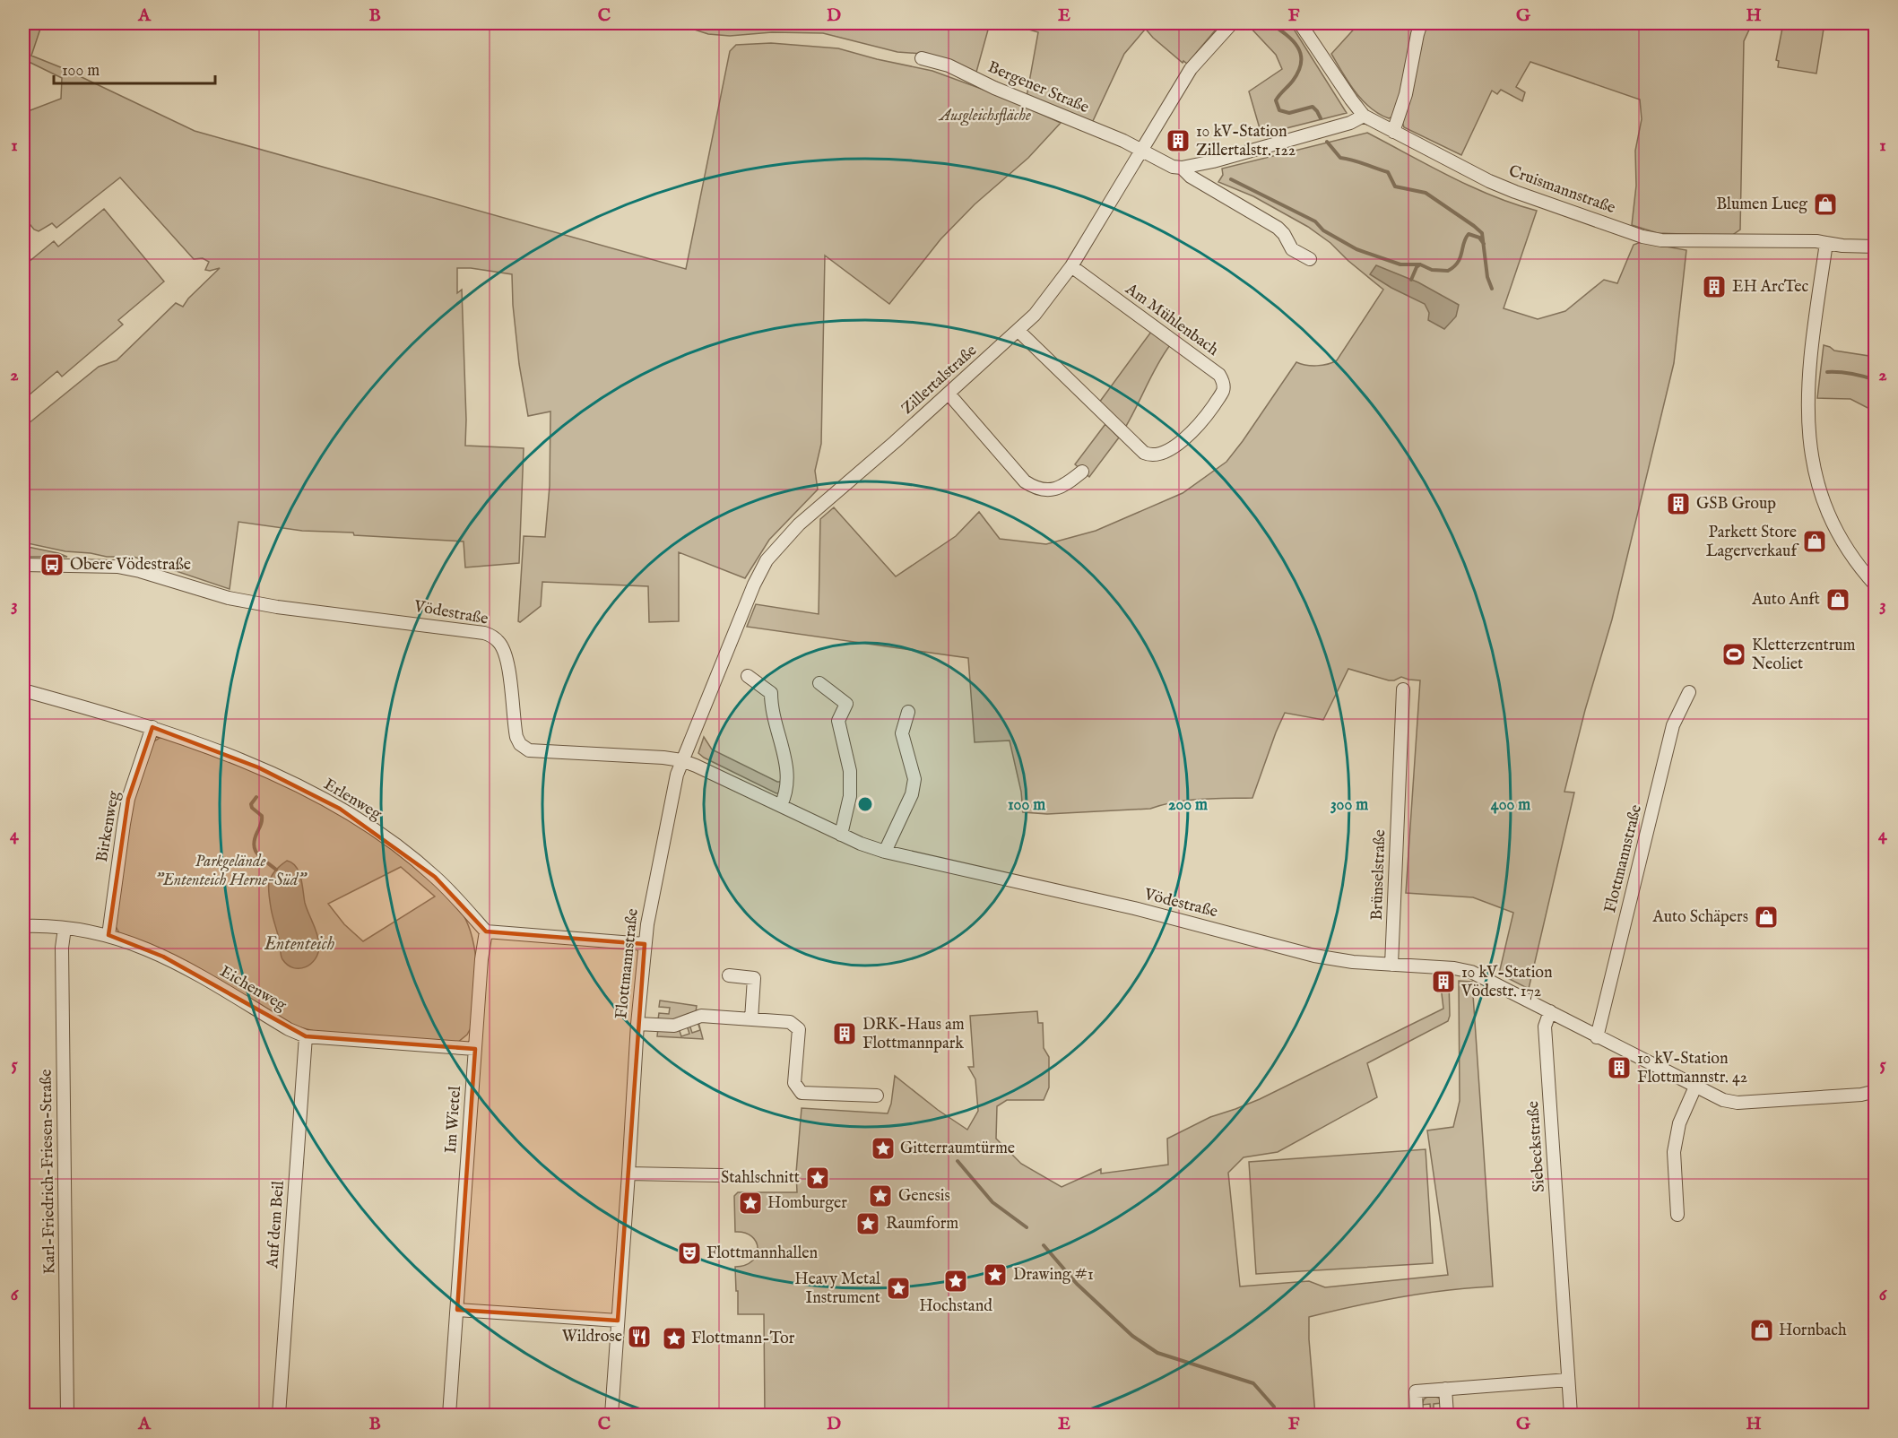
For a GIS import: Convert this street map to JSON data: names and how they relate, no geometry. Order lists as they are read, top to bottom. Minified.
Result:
{"streets":{"street":["Bergener Straße","Cruismannstraße","Am Mühlenbach","Zillertalstraße","Vödestraße","Erlenweg","Birkenweg","Flottmannstraße","Brünselstraße","Eichenweg","Im Wietel","Siebeckstraße","Karl-Friedrich-Friesen-Straße","Auf dem Beil"]},"crossings":[["Bergener Straße","Zillertalstraße"],["Am Mühlenbach","Zillertalstraße"],["Zillertalstraße","Vödestraße"],["Zillertalstraße","Flottmannstraße"],["Vödestraße","Flottmannstraße"],["Vödestraße","Brünselstraße"],["Vödestraße","Siebeckstraße"],["Erlenweg","Birkenweg"],["Erlenweg","Im Wietel"],["Birkenweg","Eichenweg"],["Eichenweg","Im Wietel"],["Eichenweg","Karl-Friedrich-Friesen-Straße"],["Eichenweg","Auf dem Beil"]],"water":["Ententeich"],"parks":["Ausgleichsfläche","Parkgelände \"Ententeich Herne-Süd\""],"places":{"building":["10 kV-Station Zillertalstr. 122","EH ArcTec","GSB Group","10 kV-Station Vödestr. 172","DRK-Haus am Flottmannpark","10 kV-Station Flottmannstr. 42"],"shop":["Blumen Lueg","Parkett Store Lagerverkauf","Auto Anft","Auto Schäpers","Hornbach"],"bus stop":["Obere Vödestraße"],"sports":["Kletterzentrum Neoliet"],"place":["Gitterraumtürme","Stahlschnitt","Genesis","Homburger","Raumform","Drawing #1","Hochstand","Heavy Metal Instrument","Flottmann-Tor"],"theatre":["Flottmannhallen"],"restaurant":["Wildrose"]},"scale_bar":"100 m","grid":{"columns":["A","B","C","D","E","F","G","H"],"rows":["1","2","3","4","5","6"]},"rings":["100 m","200 m","300 m","400 m"]}
